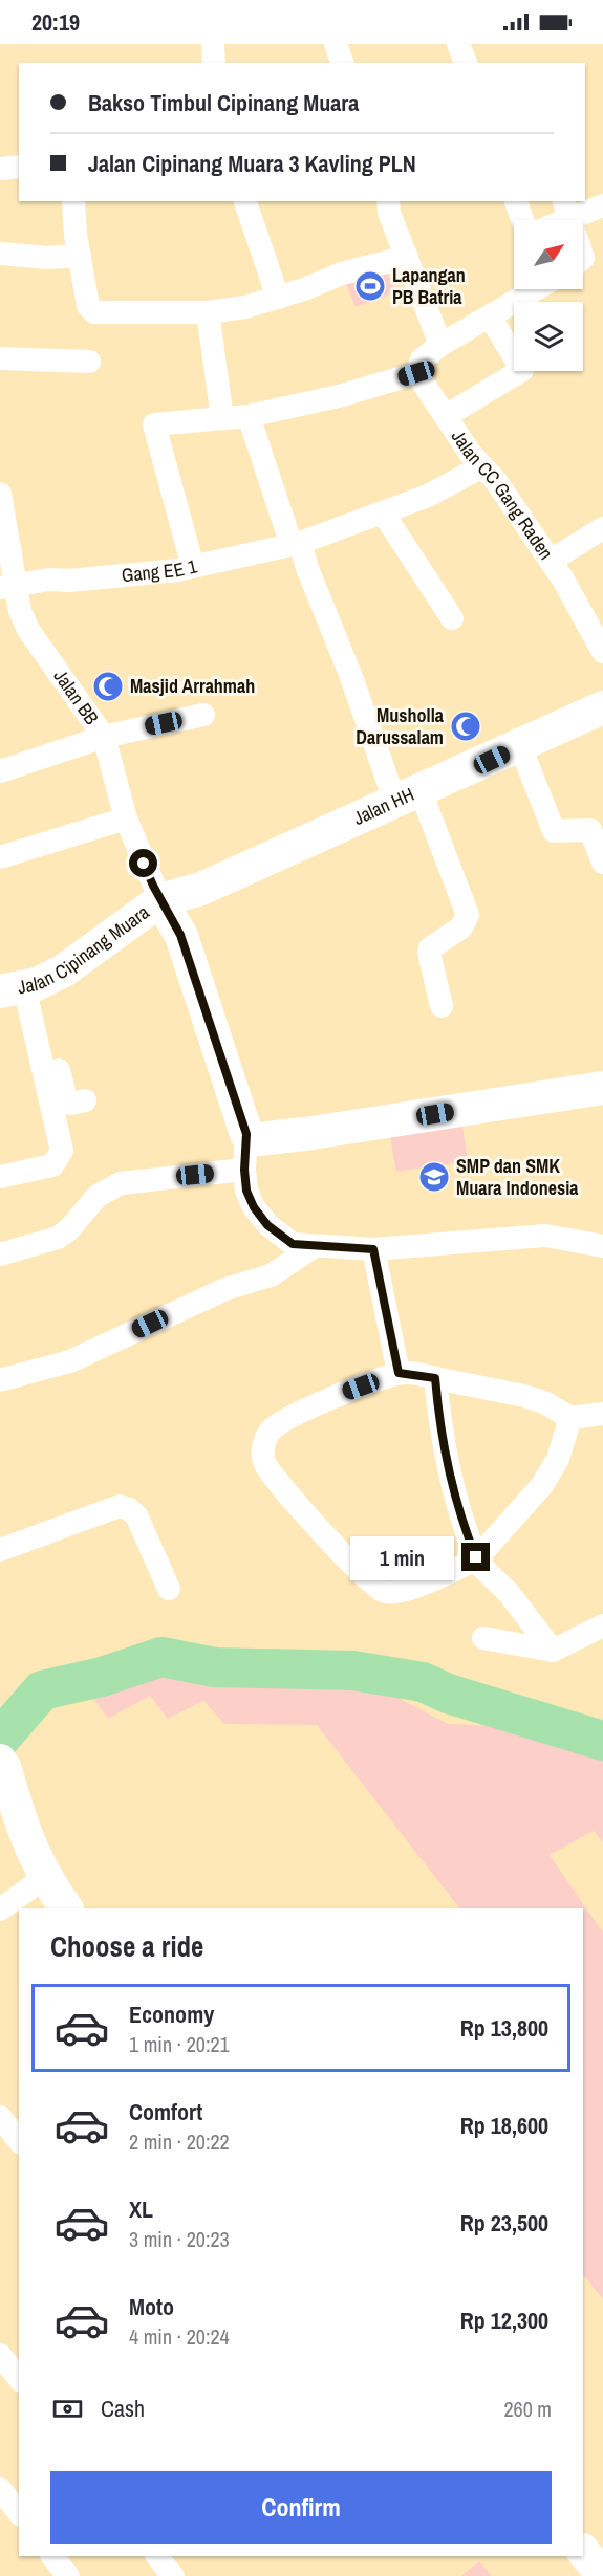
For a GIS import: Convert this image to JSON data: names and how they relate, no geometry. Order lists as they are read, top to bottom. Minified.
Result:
{"streets":{"street":["Jalan CC Gang Raden","Gang EE 1","Jalan BB","Jalan HH","Jalan Cipinang Muara"]},"crossings":[["Jalan CC Gang Raden","Gang EE 1"],["Gang EE 1","Jalan BB"],["Jalan BB","Jalan HH"],["Jalan BB","Jalan Cipinang Muara"],["Jalan HH","Jalan Cipinang Muara"]],"places":{"sports":["Lapangan PB Batria"],"mosque":["Masjid Arrahmah","Musholla Darussalam"],"school or university":["SMP dan SMK Muara Indonesia"]},"north":"top right","page":{"status":"20:19","banner":["Bakso Timbul Cipinang Muara","Jalan Cipinang Muara 3 Kavling PLN"],"bubble":"1 min","heading":"Choose a ride","list":[{"name":"Economy","note":"1 min · 20:21","value":"Rp 13,800"},{"name":"Comfort","note":"2 min · 20:22","value":"Rp 18,600"},{"name":"XL","note":"3 min · 20:23","value":"Rp 23,500"},{"name":"Moto","note":"4 min · 20:24","value":"Rp 12,300"}],"pay":["Cash","260 m"],"buttons":"Confirm"}}
